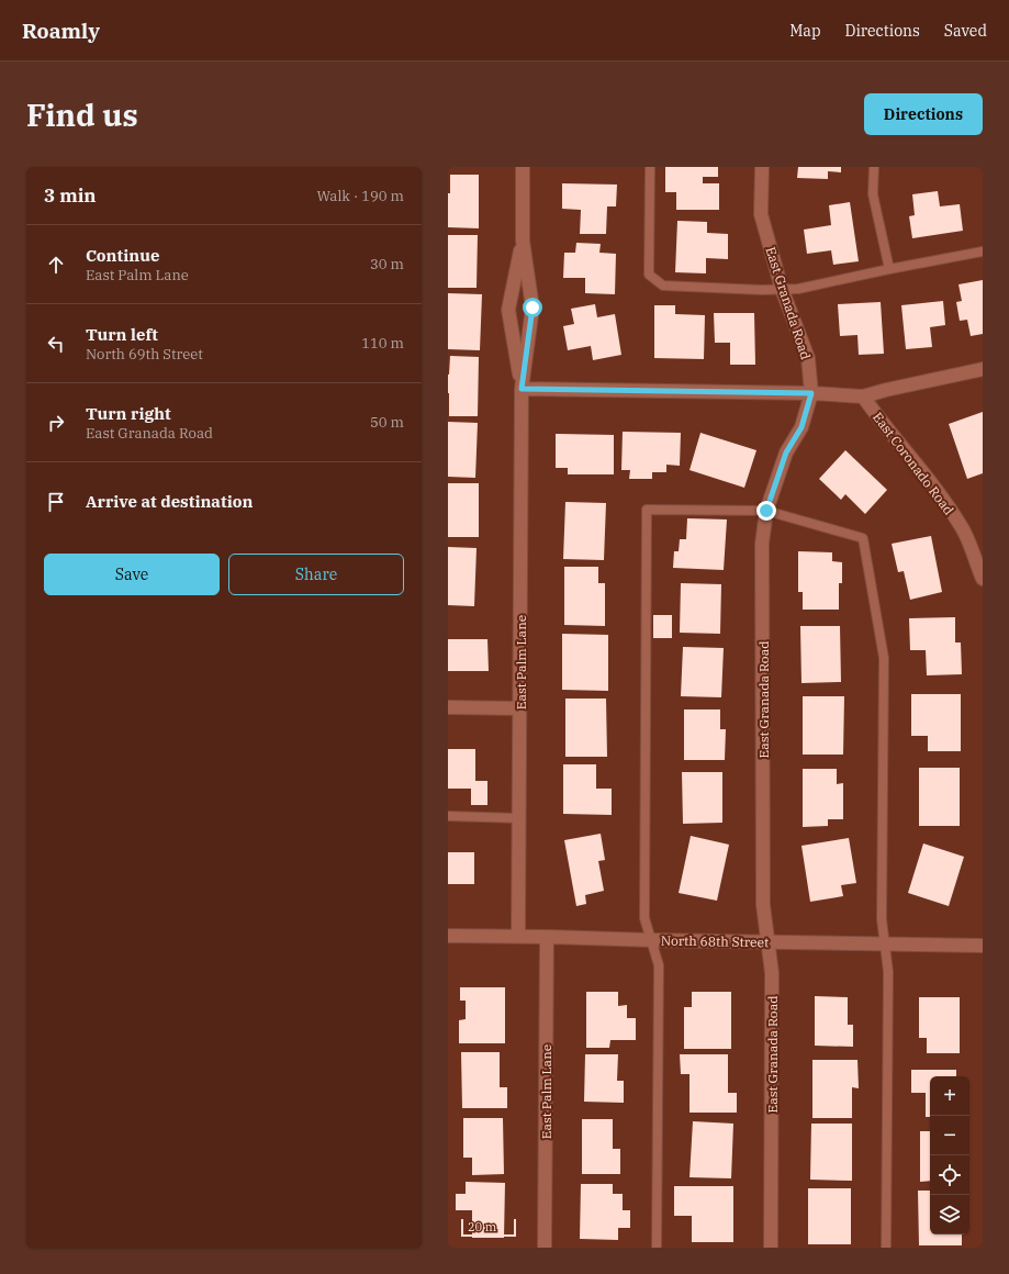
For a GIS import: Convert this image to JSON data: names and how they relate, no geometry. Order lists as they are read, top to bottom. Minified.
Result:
{"streets":{"street":["East Granada Road","East Coronado Road","East Palm Lane","North 68th Street"]},"crossings":[["East Granada Road","North 68th Street"],["East Palm Lane","North 68th Street"]],"scale_bar":"20 m","page":{"header":"Roamly","nav":["Map","Directions","Saved"],"buttons":["Directions",["Save","Share"]],"title":"Find us","heading":["3 min","Walk · 190 m"],"list":[["Continue","East Palm Lane","30 m"],["Turn left","North 69th Street","110 m"],["Turn right","East Granada Road","50 m"],"Arrive at destination"],"map_buttons":["+","−"],"scale":"20 m"}}
